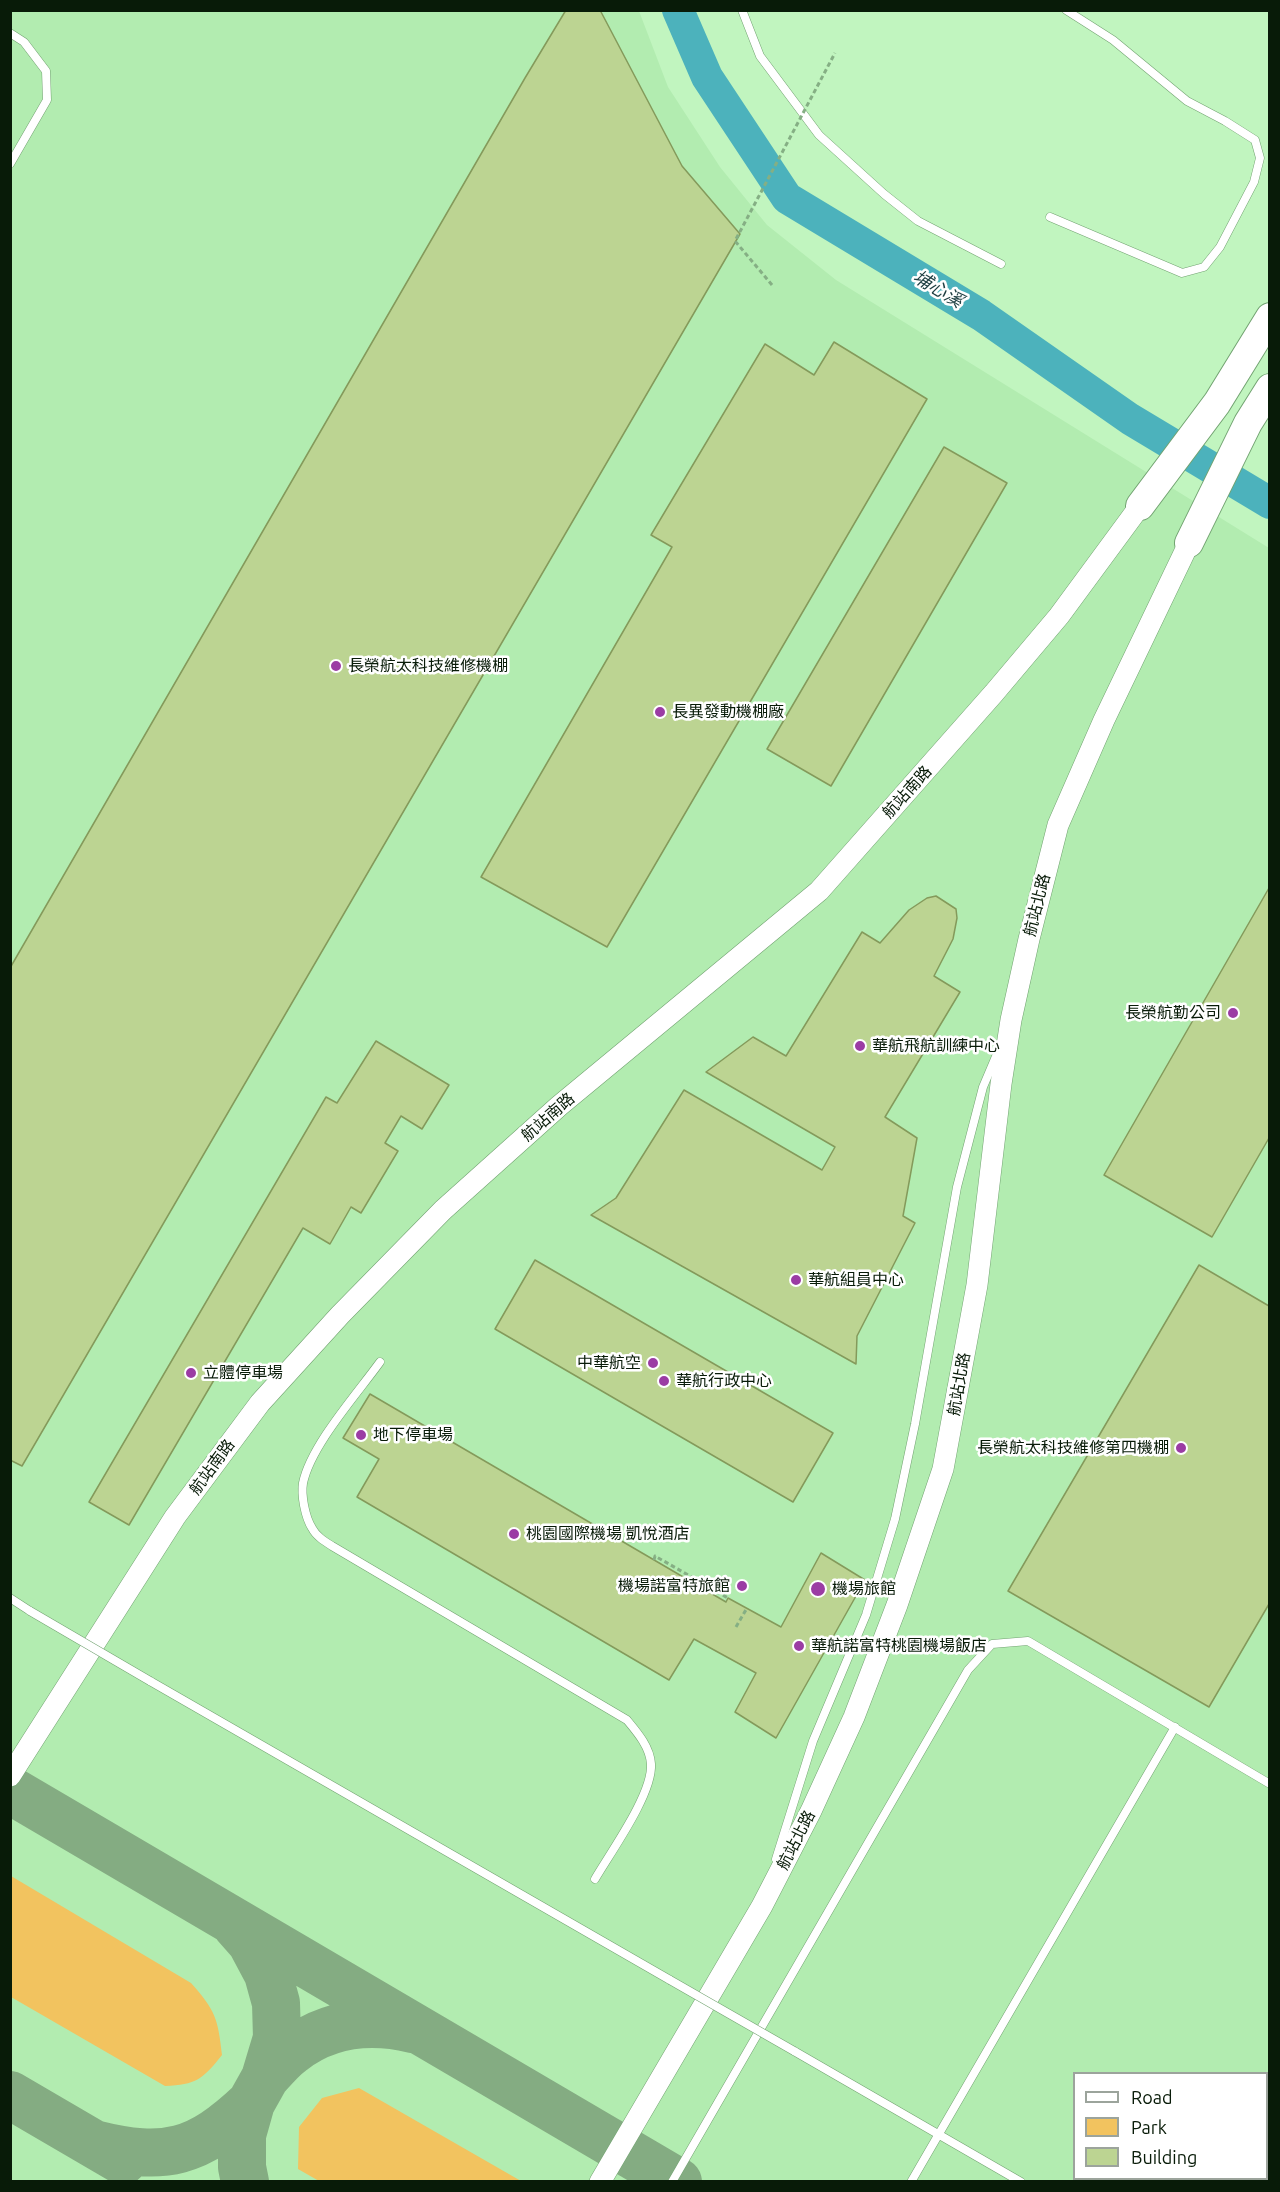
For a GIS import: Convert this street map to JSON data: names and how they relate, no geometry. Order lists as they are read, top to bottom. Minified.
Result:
{"streets":{"street":["航站南路","航站北路"]},"water":["埔心溪"],"places":["長榮航太科技維修機棚","長異發動機棚廠","長榮航勤公司","華航飛航訓練中心","華航組員中心","中華航空","立體停車場","華航行政中心","地下停車場","長榮航太科技維修第四機棚","桃園國際機場 凱悅酒店","機場諾富特旅館","機場旅館","華航諾富特桃園機場飯店"],"legend":["Road","Park","Building"]}
